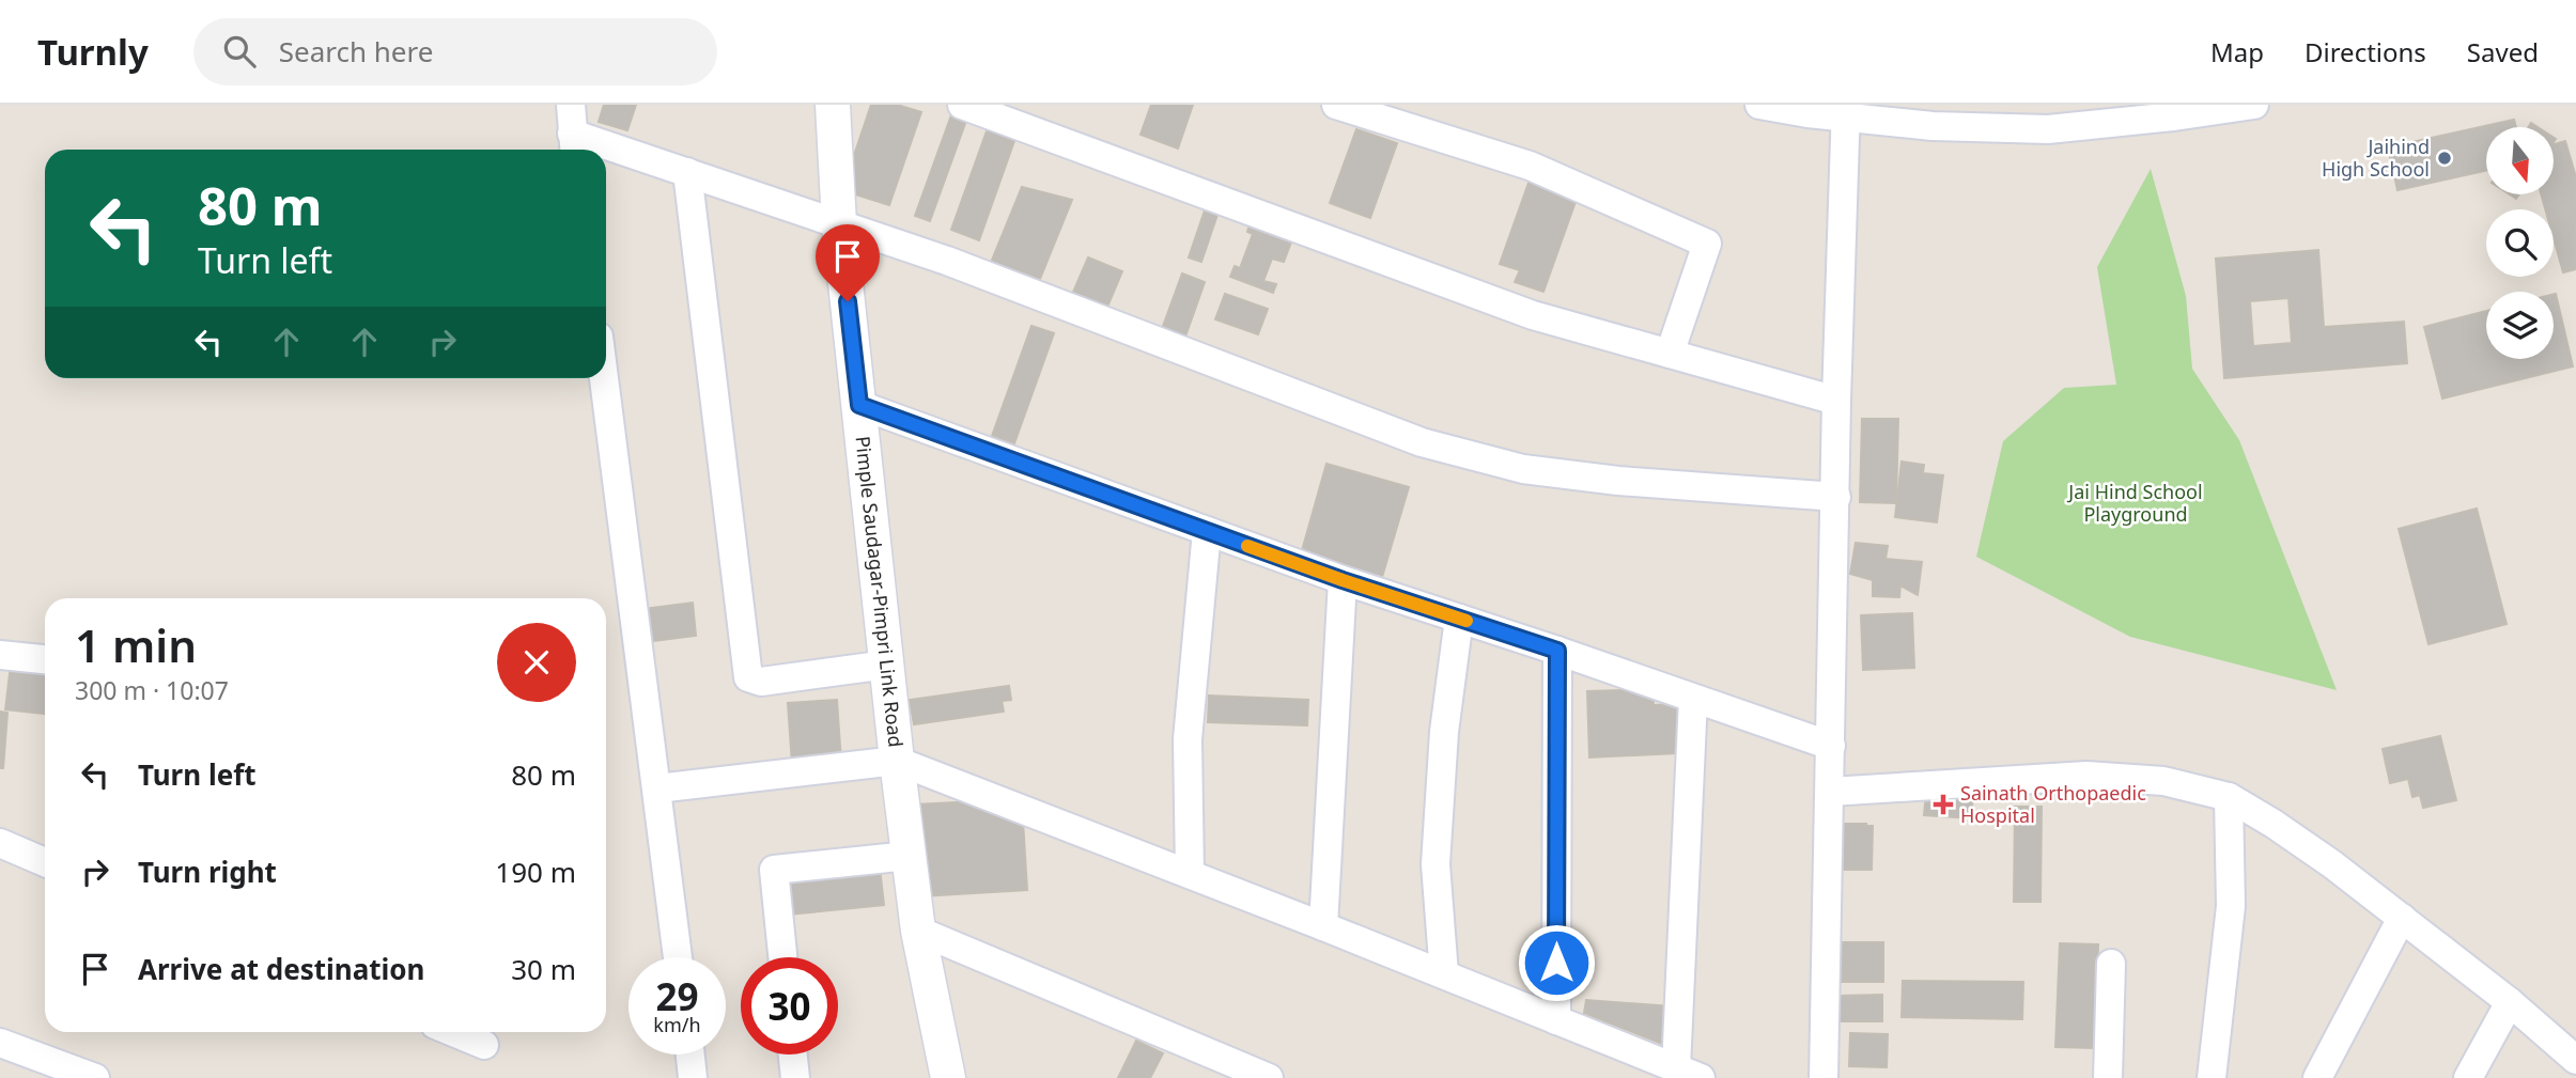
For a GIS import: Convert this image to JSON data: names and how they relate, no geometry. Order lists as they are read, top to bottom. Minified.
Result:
{"streets":{"street":["Pimple Saudagar-Pimpri Link Road"]},"parks":["Jai Hind School Playground"],"places":{"other":["Jaihind High School"],"health":["Sainath Orthopaedic Hospital"]},"north":"bottom","page":{"header":"Turnly","search":"Search here","nav":["Map","Directions","Saved"],"turn":["80 m","Turn left"],"heading":["1 min","300 m · 10:07"],"list":[{"name":"Turn left","value":"80 m"},{"name":"Turn right","value":"190 m"},{"name":"Arrive at destination","value":"30 m"}],"speed":"29 km/h","limit":"30"}}
